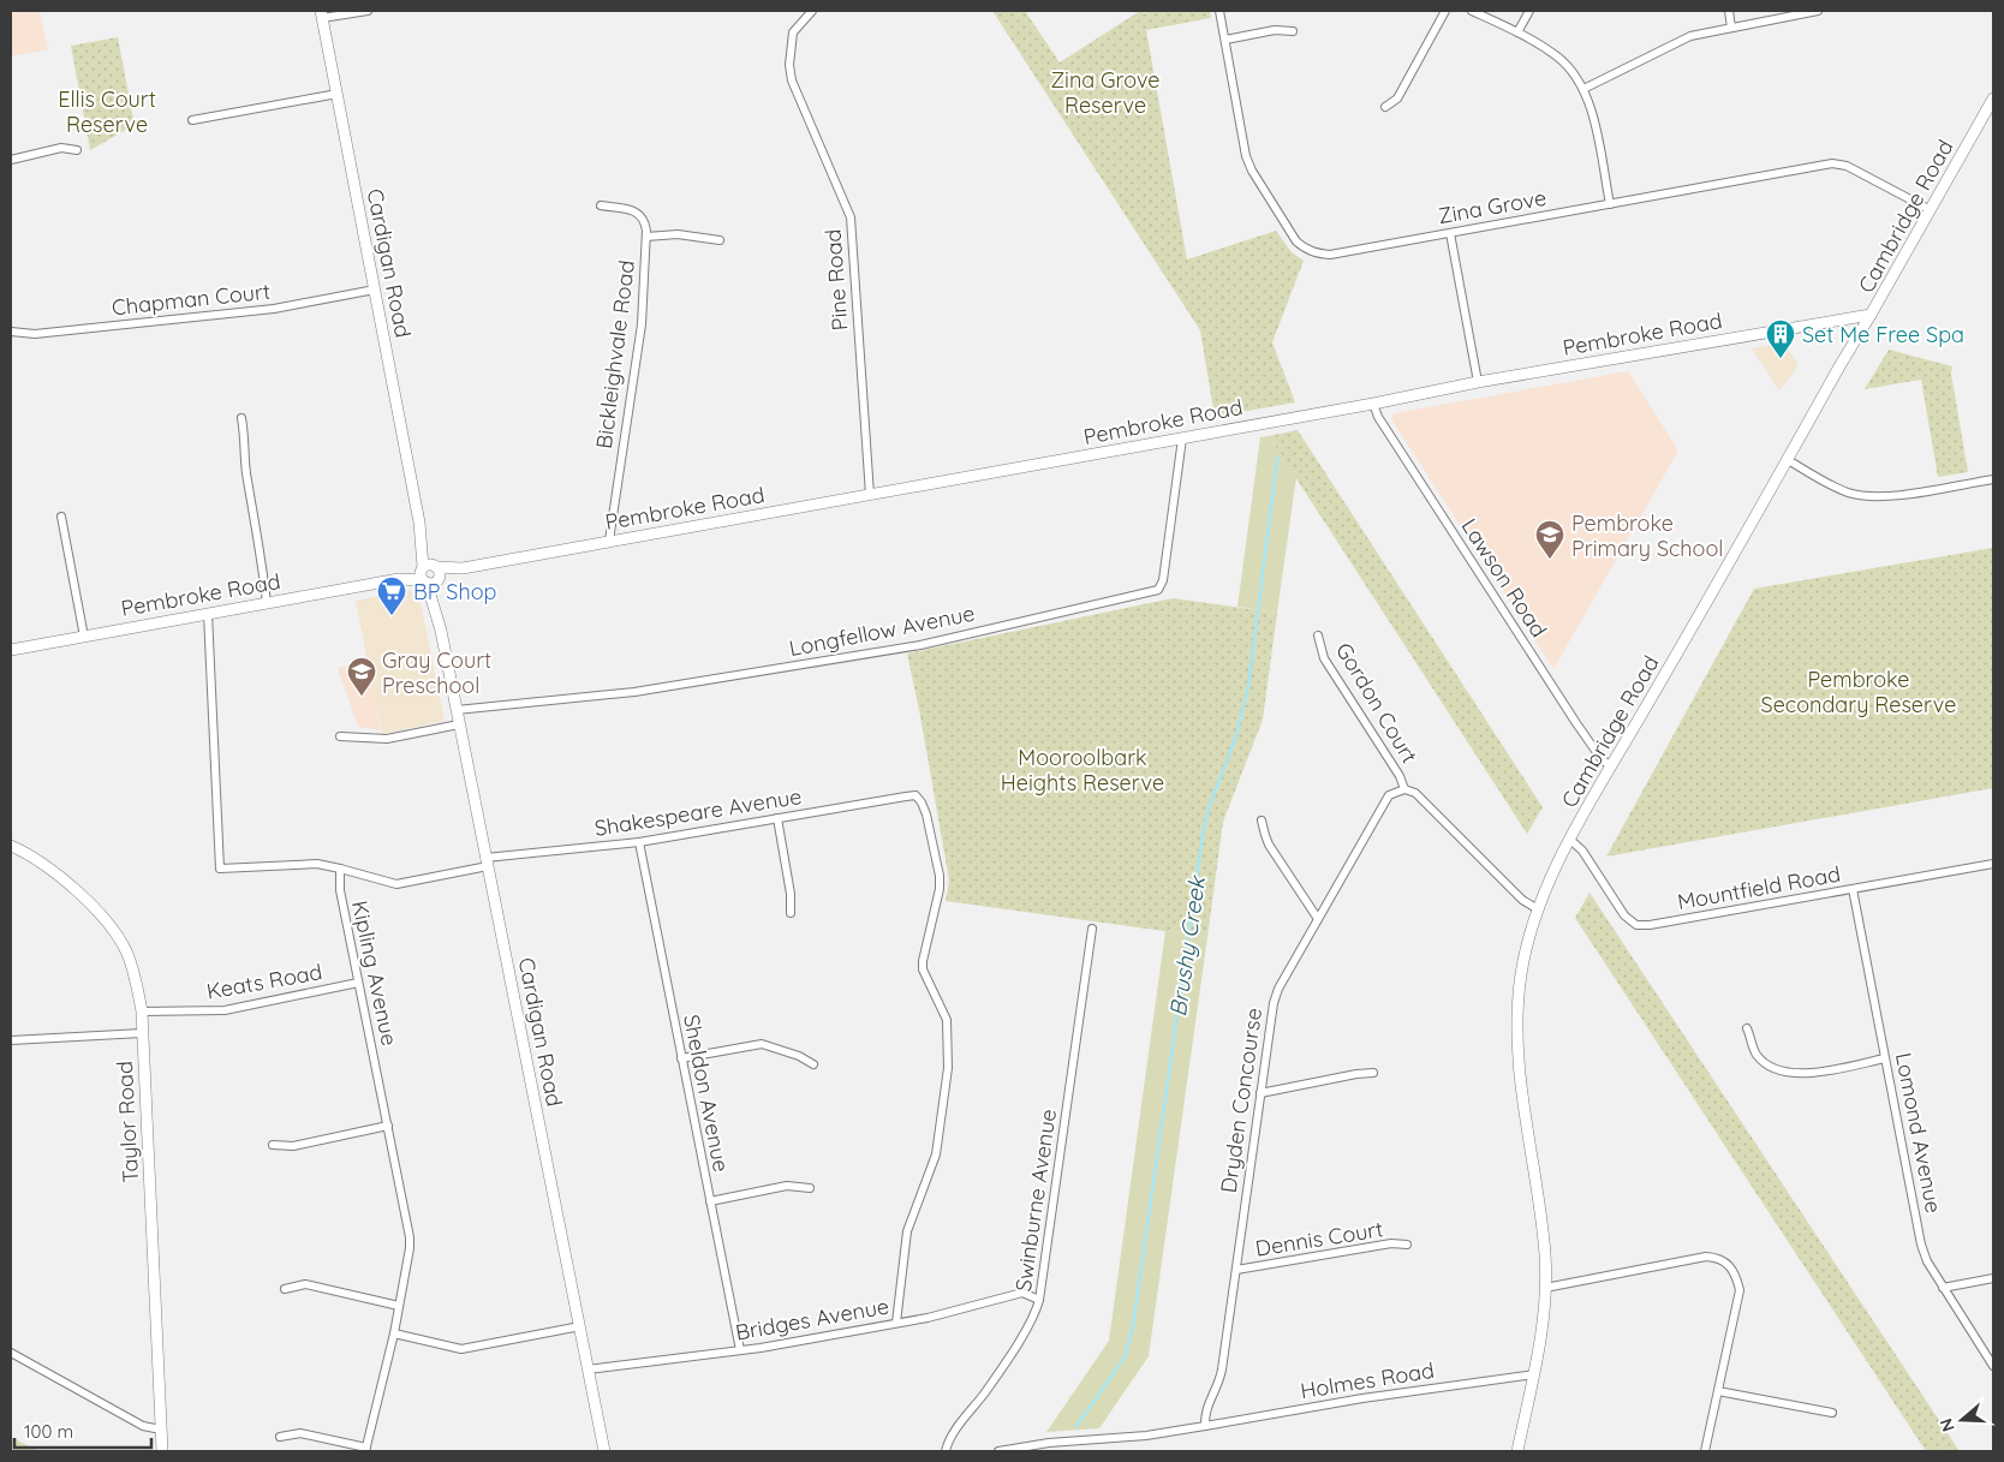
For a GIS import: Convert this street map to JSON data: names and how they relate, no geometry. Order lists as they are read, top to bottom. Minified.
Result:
{"streets":{"street":["Zina Grove","Cambridge Road","Cardigan Road","Pine Road","Chapman Court","Pembroke Road","Bickleighvale Road","Lawson Road","Longfellow Avenue","Gordon Court","Shakespeare Avenue","Mountfield Road","Kipling Avenue","Keats Road","Sheldon Avenue","Dryden Concourse","Taylor Road","Lomond Avenue","Swinburne Avenue","Dennis Court","Bridges Avenue","Holmes Road"]},"crossings":[["Zina Grove","Cambridge Road"],["Cambridge Road","Pembroke Road"],["Cambridge Road","Lawson Road"],["Cambridge Road","Mountfield Road"],["Cambridge Road","Holmes Road"],["Cardigan Road","Chapman Court"],["Cardigan Road","Pembroke Road"],["Cardigan Road","Longfellow Avenue"],["Cardigan Road","Shakespeare Avenue"],["Cardigan Road","Bridges Avenue"],["Pine Road","Pembroke Road"],["Pembroke Road","Bickleighvale Road"],["Pembroke Road","Lawson Road"],["Pembroke Road","Longfellow Avenue"],["Gordon Court","Dryden Concourse"],["Shakespeare Avenue","Kipling Avenue"],["Shakespeare Avenue","Sheldon Avenue"],["Shakespeare Avenue","Bridges Avenue"],["Mountfield Road","Lomond Avenue"],["Kipling Avenue","Keats Road"],["Keats Road","Taylor Road"],["Sheldon Avenue","Bridges Avenue"],["Dryden Concourse","Dennis Court"],["Dryden Concourse","Holmes Road"],["Swinburne Avenue","Bridges Avenue"]],"water":["Brushy Creek"],"parks":["Zina Grove Reserve","Ellis Court Reserve","Pembroke Secondary Reserve","Mooroolbark Heights Reserve"],"places":{"building":["Set Me Free Spa"],"school or university":["Pembroke Primary School","Gray Court Preschool"],"supermarket":["BP Shop"]},"scale_bar":"100 m","north":"left"}
